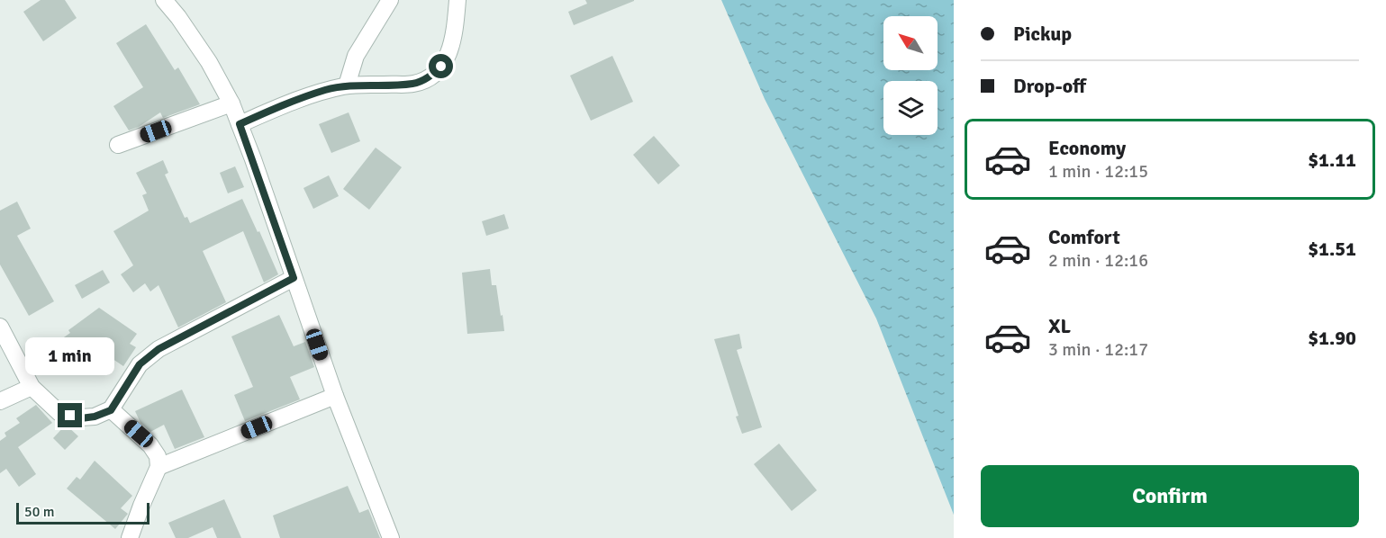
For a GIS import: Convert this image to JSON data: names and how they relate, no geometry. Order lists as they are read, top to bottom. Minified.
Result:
{"scale_bar":"50 m","north":"top left","page":{"banner":["Pickup","Drop-off"],"list":[{"name":"Economy","note":"1 min · 12:15","value":"$1.11"},{"name":"Comfort","note":"2 min · 12:16","value":"$1.51"},{"name":"XL","note":"3 min · 12:17","value":"$1.90"}],"bubble":"1 min","buttons":"Confirm","scale":"50 m"}}
